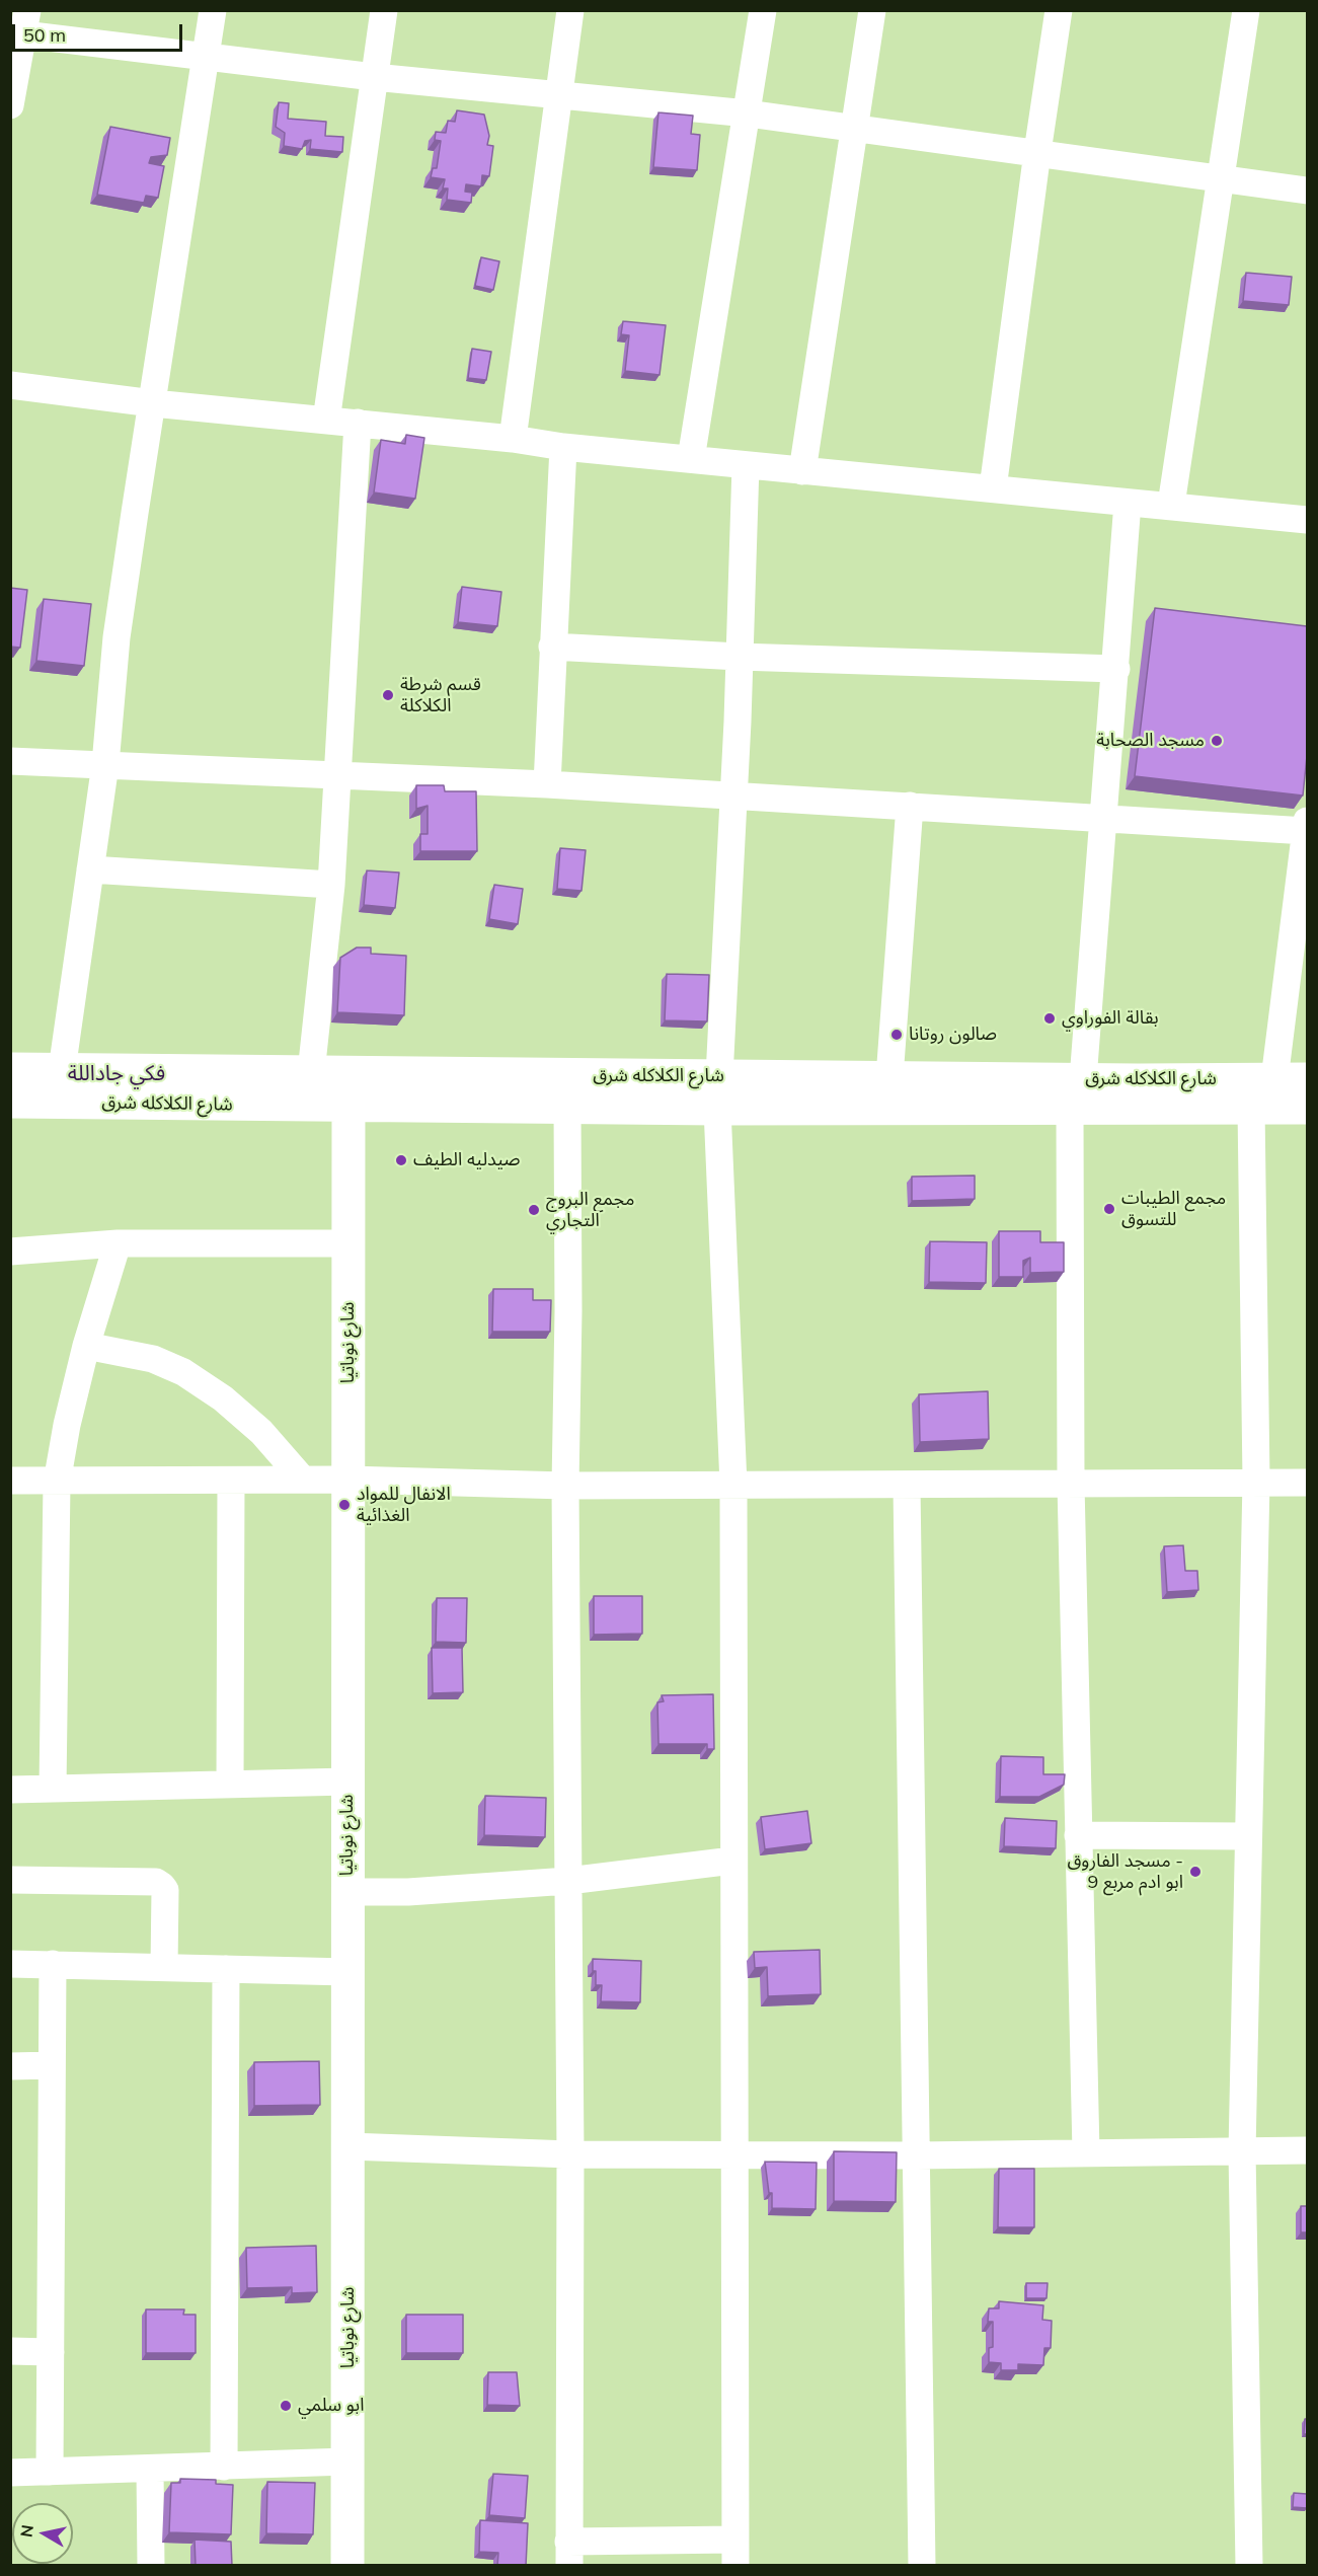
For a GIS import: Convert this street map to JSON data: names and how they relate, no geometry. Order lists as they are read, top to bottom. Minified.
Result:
{"streets":{"street":["شارع الكلاكله شرق","شارع نوباتيا"]},"crossings":[["شارع الكلاكله شرق","شارع نوباتيا"]],"districts":["فكي جاداللة"],"places":["قسم شرطة الكلاكلة","مسجد الصحابة","بقالة الفوراوي","صالون روتانا","صيدليه الطيف","مجمع الطيبات للتسوق","مجمع البروج التجاري","الانفال للمواد الغذائية","مسجد الفاروق - ابو ادم مربع 9","ابو سلمي"],"scale_bar":"50 m","north":"left"}
